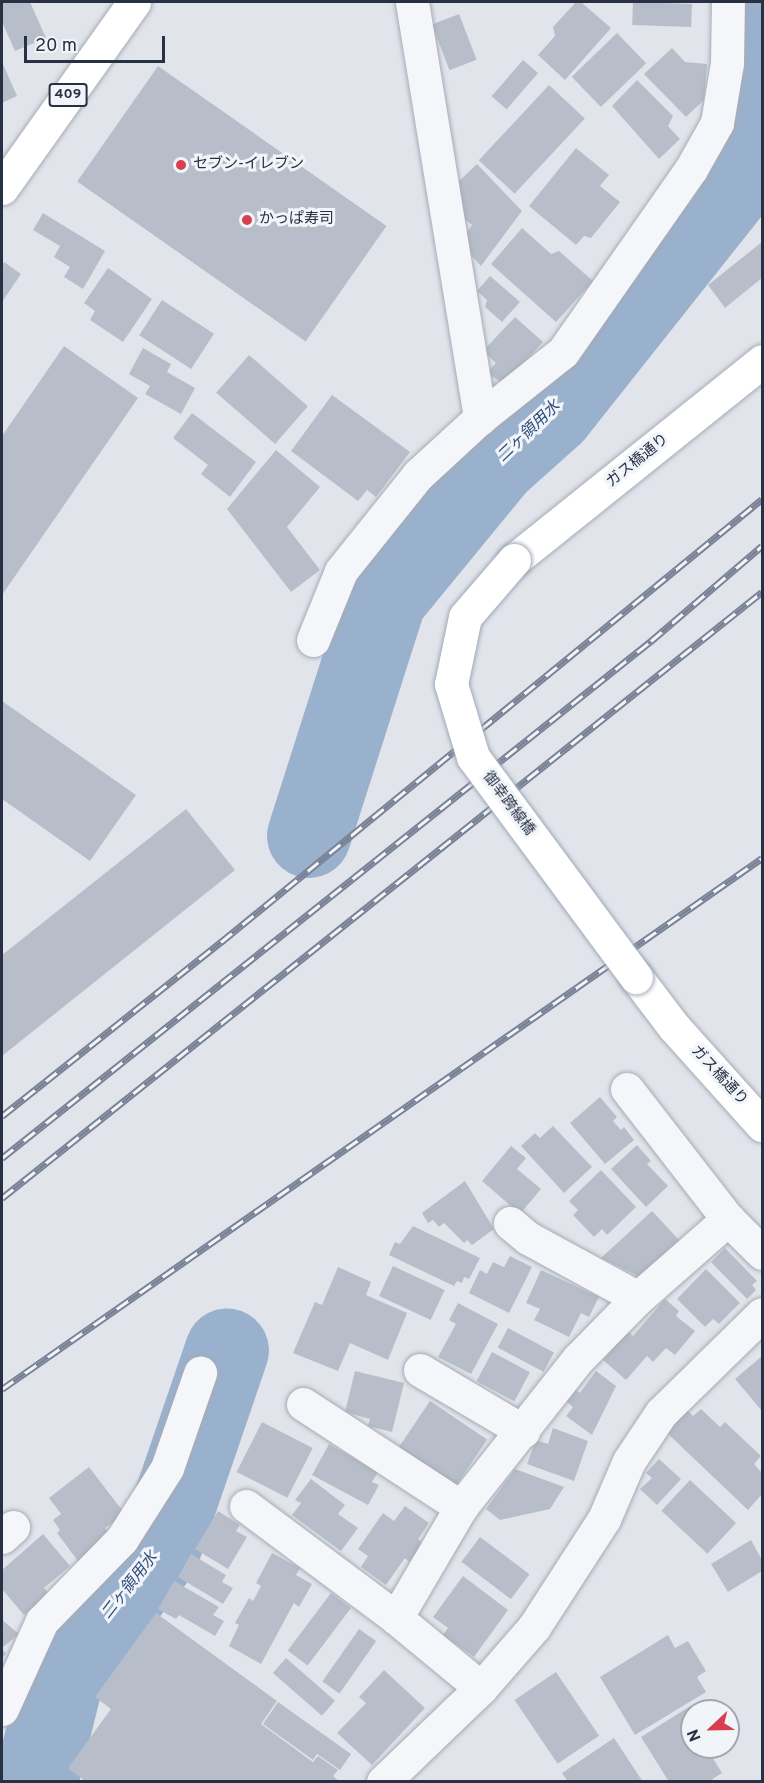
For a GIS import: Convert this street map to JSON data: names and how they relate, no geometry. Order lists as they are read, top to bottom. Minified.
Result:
{"streets":{"main road":["409","ガス橋通り","御幸跨線橋"]},"crossings":[["ガス橋通り","御幸跨線橋"]],"water":["二ヶ領用水"],"places":["セブン-イレブン","かっぱ寿司"],"scale_bar":"20 m","north":"left"}
